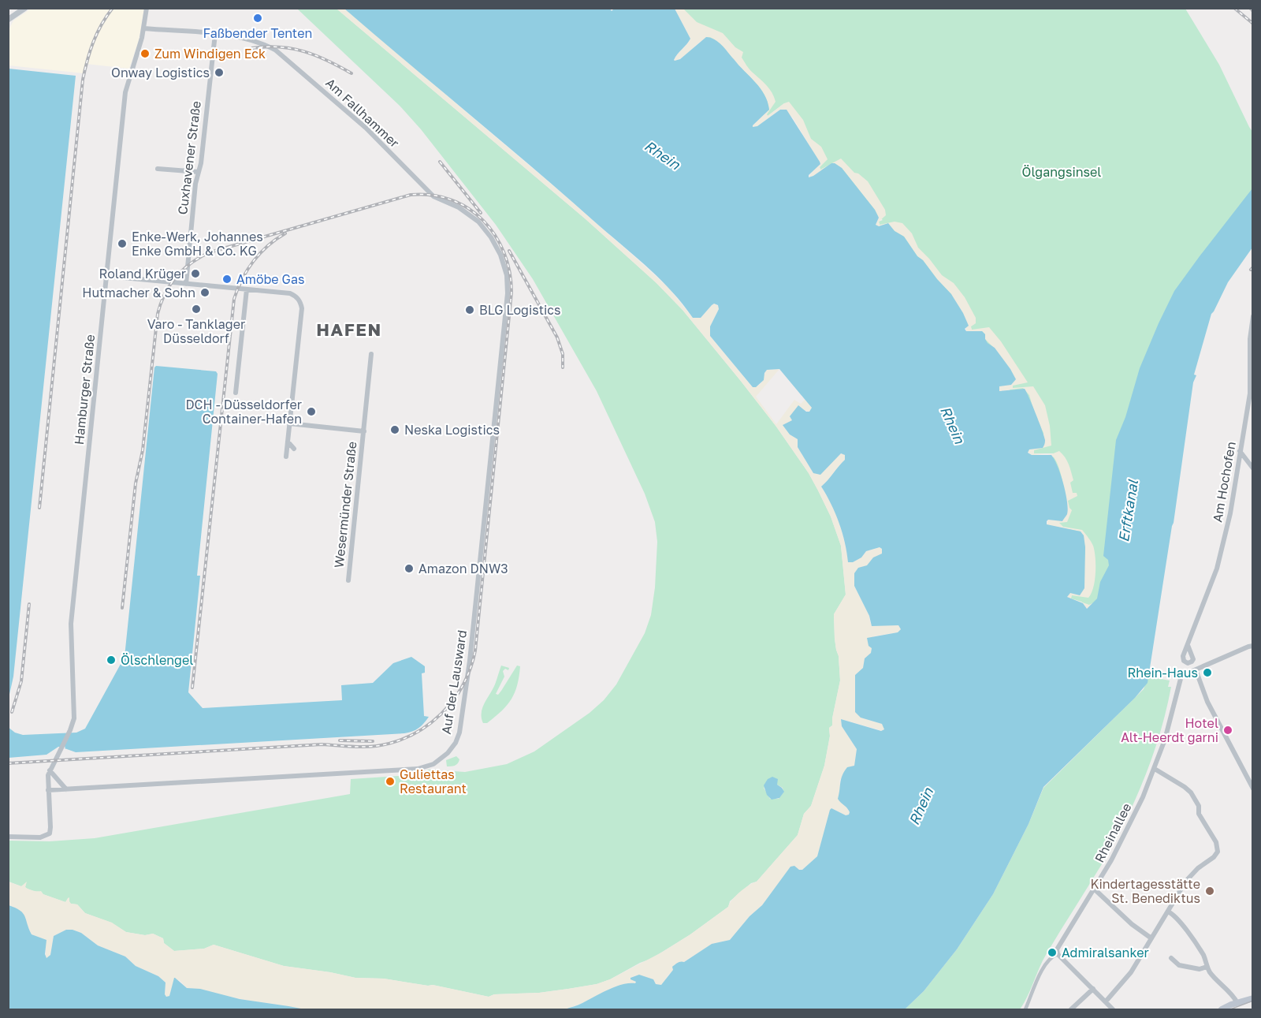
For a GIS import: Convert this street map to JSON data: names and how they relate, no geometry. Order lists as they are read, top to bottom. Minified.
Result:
{"streets":{"street":["Am Fallhammer","Cuxhavener Straße","Hamburger Straße","Am Hochofen","Wesermünder Straße","Auf der Lausward","Rheinallee"]},"crossings":[["Am Fallhammer","Cuxhavener Straße"],["Am Fallhammer","Hamburger Straße"],["Am Fallhammer","Auf der Lausward"],["Hamburger Straße","Auf der Lausward"]],"districts":["HAFEN"],"water":["Rhein","Erftkanal"],"parks":["Ölgangsinsel"],"places":["Faßbender Tenten","Zum Windigen Eck","Onway Logistics","Enke-Werk, Johannes Enke GmbH & Co. KG","Roland Krüger","Amöbe Gas","Hutmacher & Sohn","Varo - Tanklager Düsseldorf","BLG Logistics","DCH - Düsseldorfer Container-Hafen","Neska Logistics","Amazon DNW3","Ölschlengel","Rhein-Haus","Hotel Alt-Heerdt garni","Guliettas Restaurant","Kindertagesstätte St. Benediktus","Admiralsanker"]}
